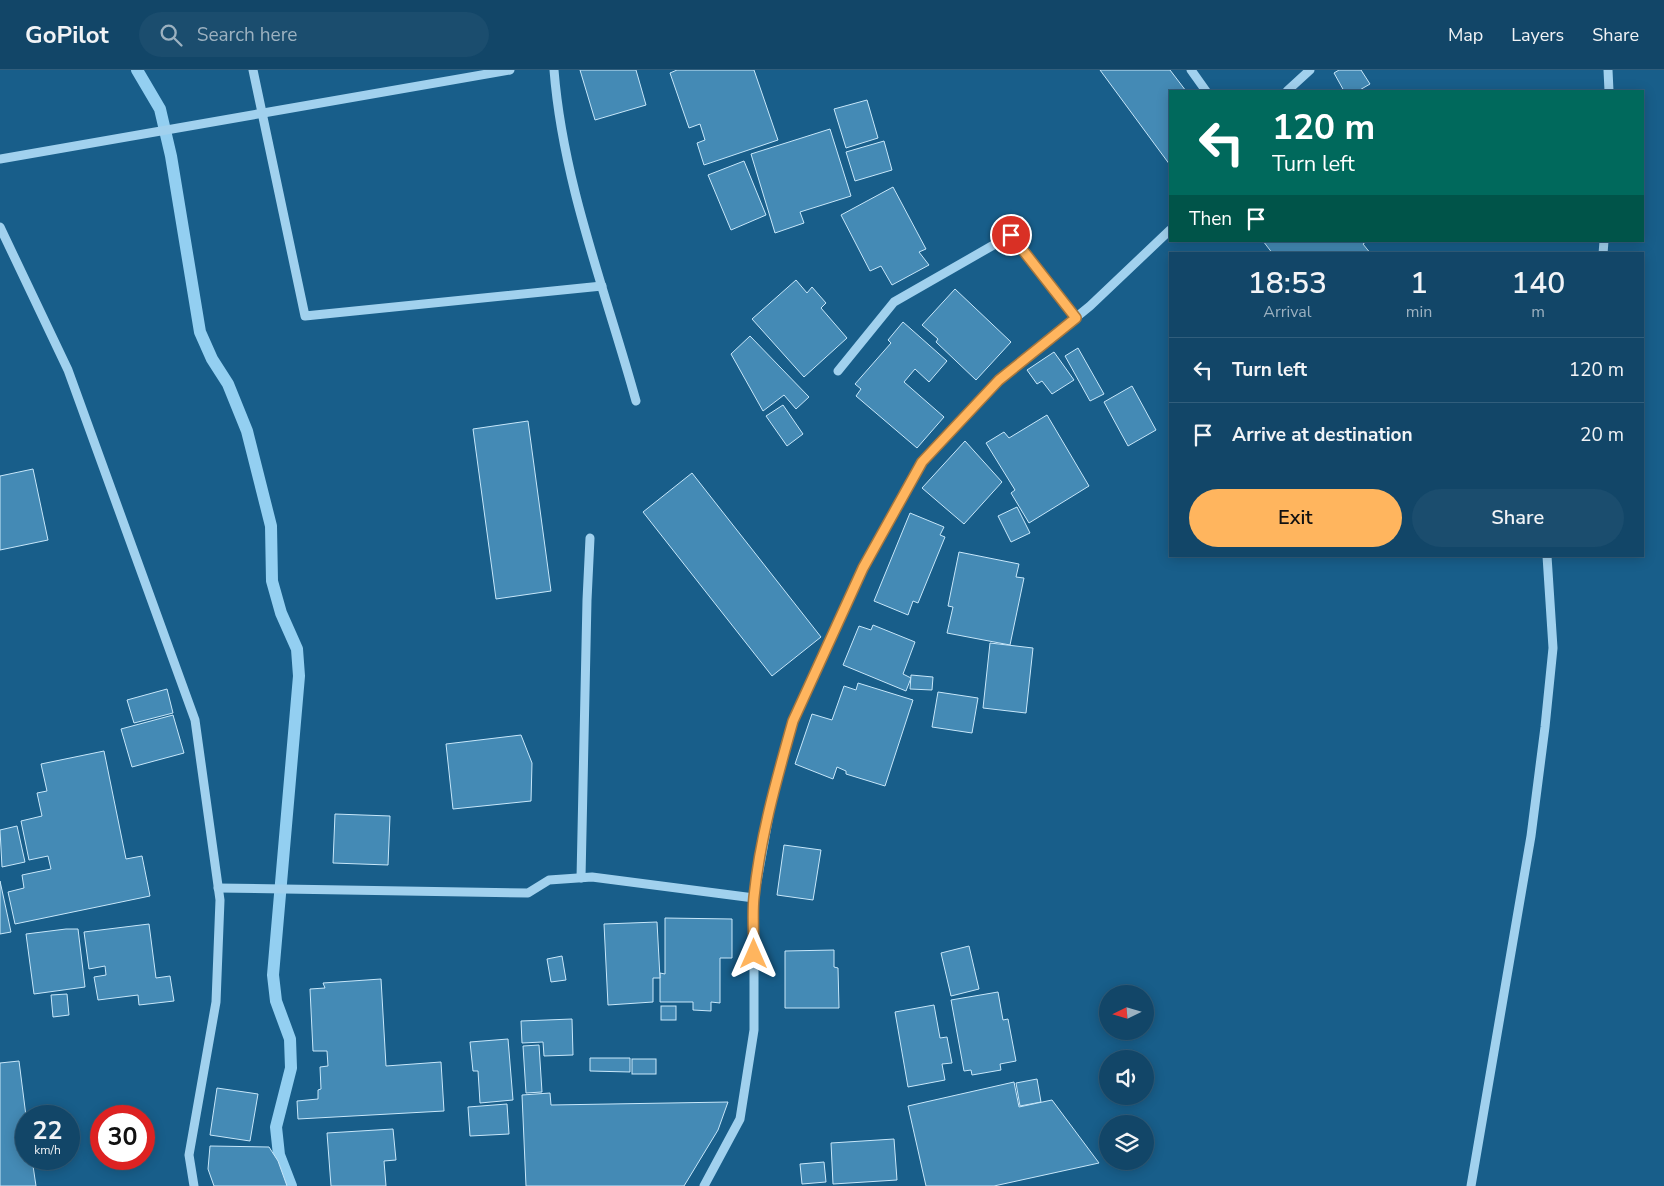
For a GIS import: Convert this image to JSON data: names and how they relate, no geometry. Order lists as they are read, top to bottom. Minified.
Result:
{"north":"left","page":{"header":"GoPilot","search":"Search here","nav":["Map","Layers","Share"],"turn":["120 m","Turn left"],"then":"Then","eta":["18:53","Arrival","1","min","140","m"],"list":[{"name":"Turn left","value":"120 m"},{"name":"Arrive at destination","value":"20 m"}],"buttons":["Exit","Share"],"speed":"22 km/h","limit":"30"}}
